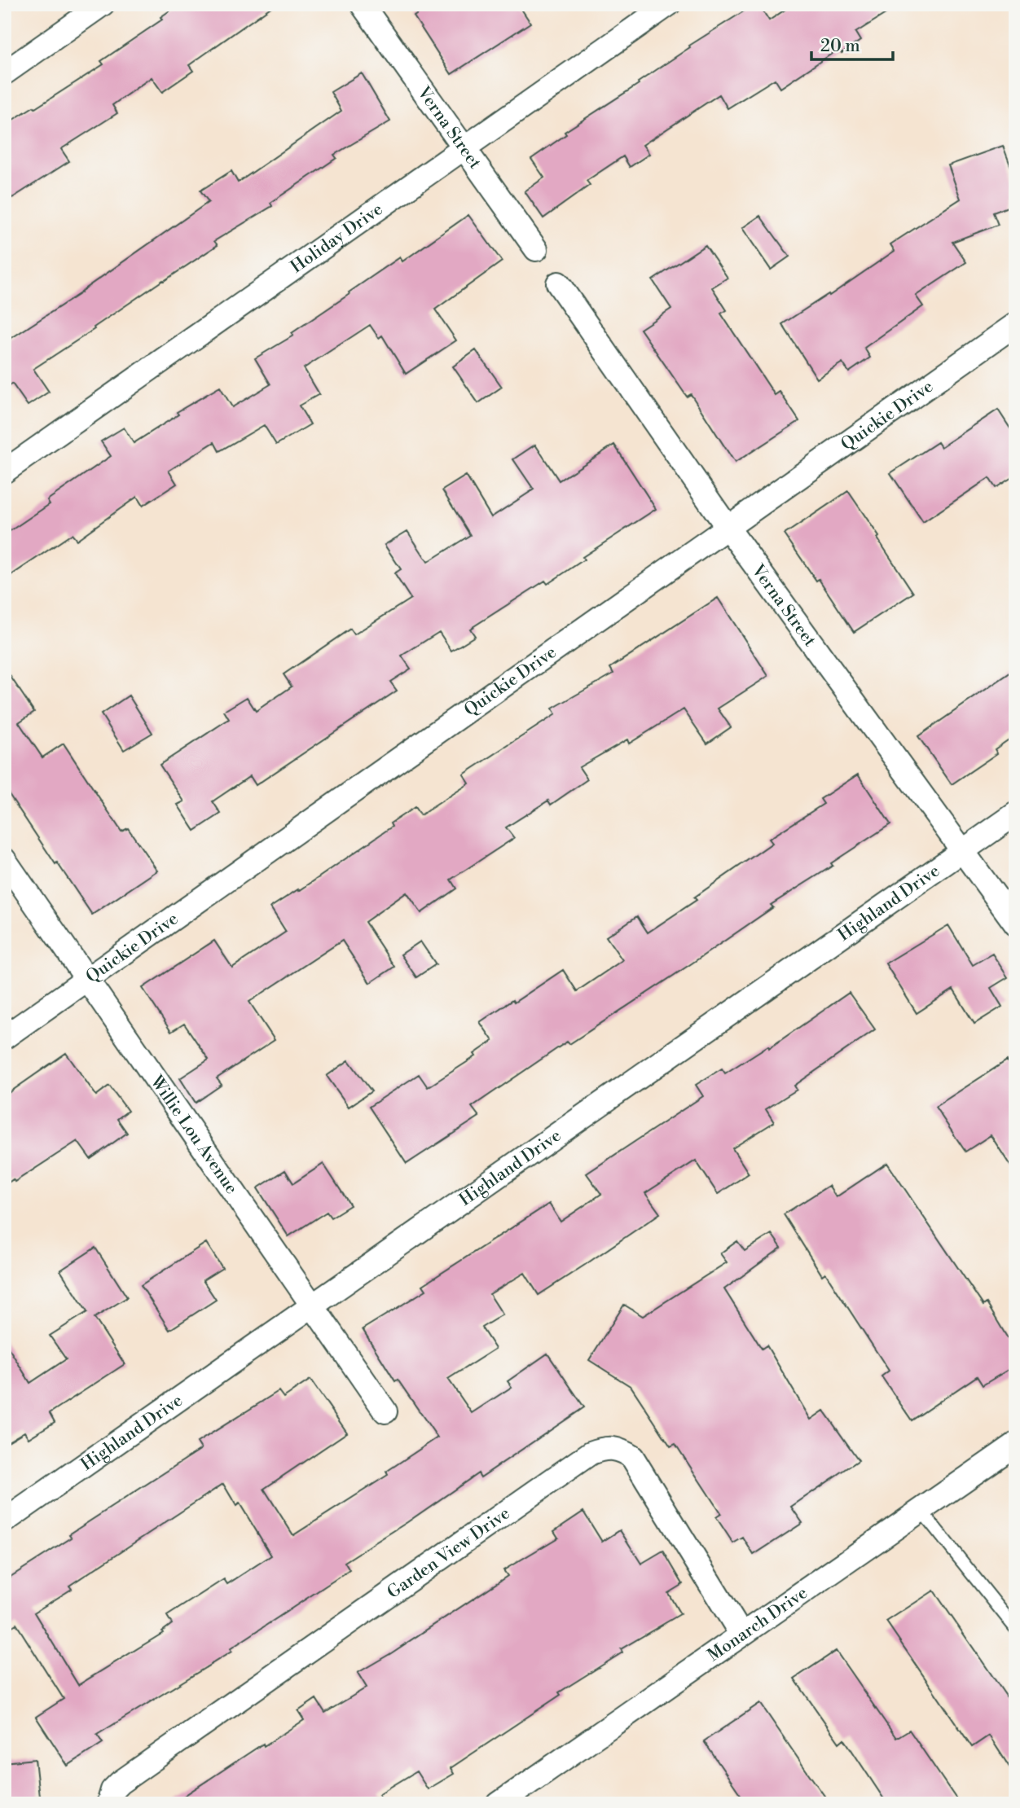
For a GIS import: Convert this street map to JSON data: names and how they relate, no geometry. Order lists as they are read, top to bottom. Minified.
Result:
{"streets":{"street":["Verna Street","Holiday Drive","Quickie Drive","Highland Drive","Willie Lou Avenue","Garden View Drive","Monarch Drive"]},"crossings":[["Verna Street","Holiday Drive"],["Verna Street","Quickie Drive"],["Verna Street","Highland Drive"],["Quickie Drive","Willie Lou Avenue"],["Highland Drive","Willie Lou Avenue"],["Garden View Drive","Monarch Drive"]],"scale_bar":"20 m"}
